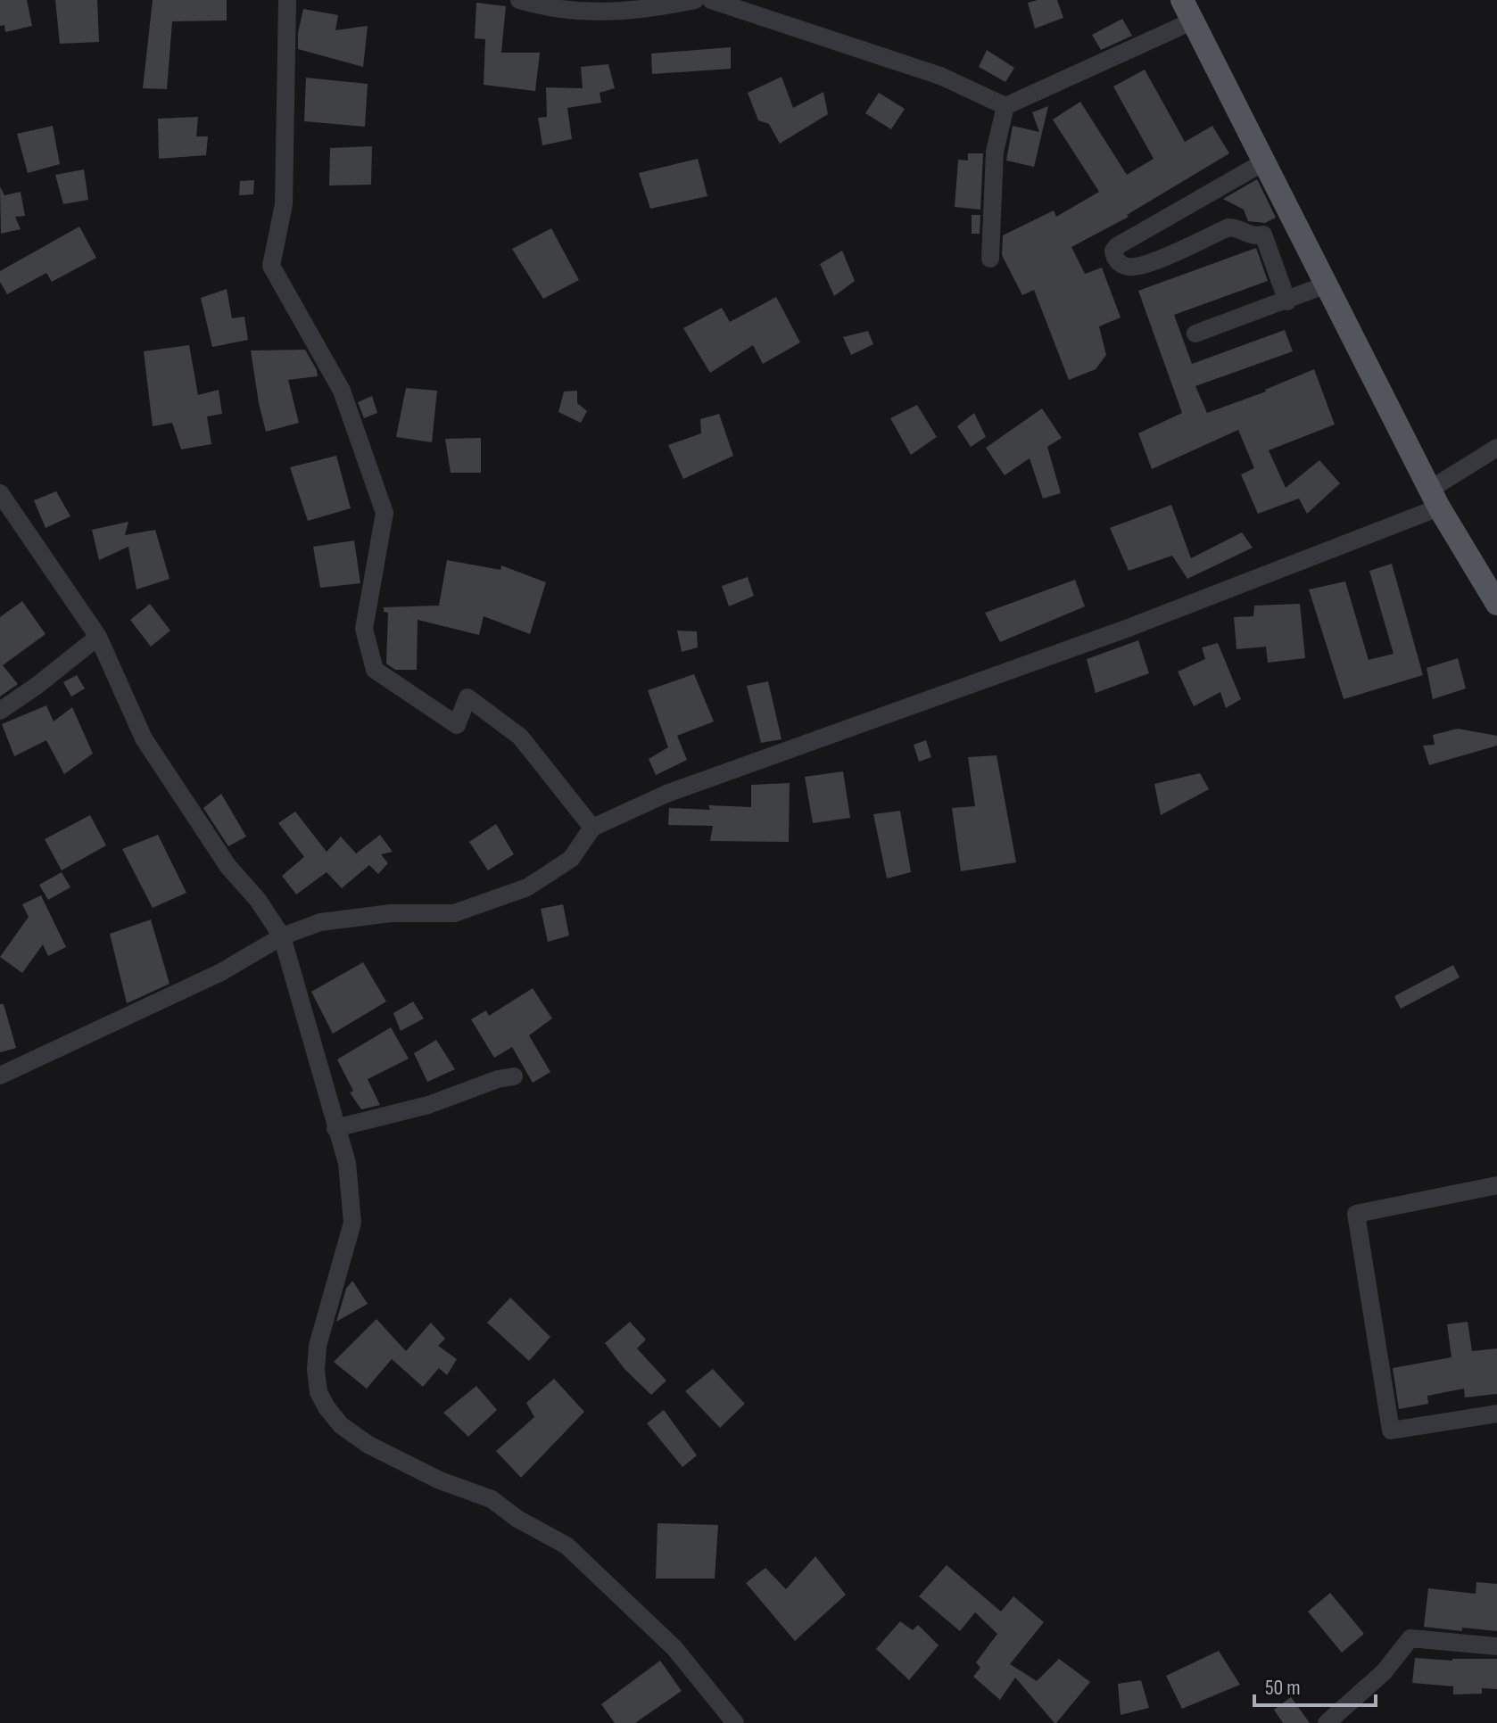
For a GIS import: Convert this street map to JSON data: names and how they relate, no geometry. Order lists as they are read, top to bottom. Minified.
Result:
{"scale_bar":"50 m"}
